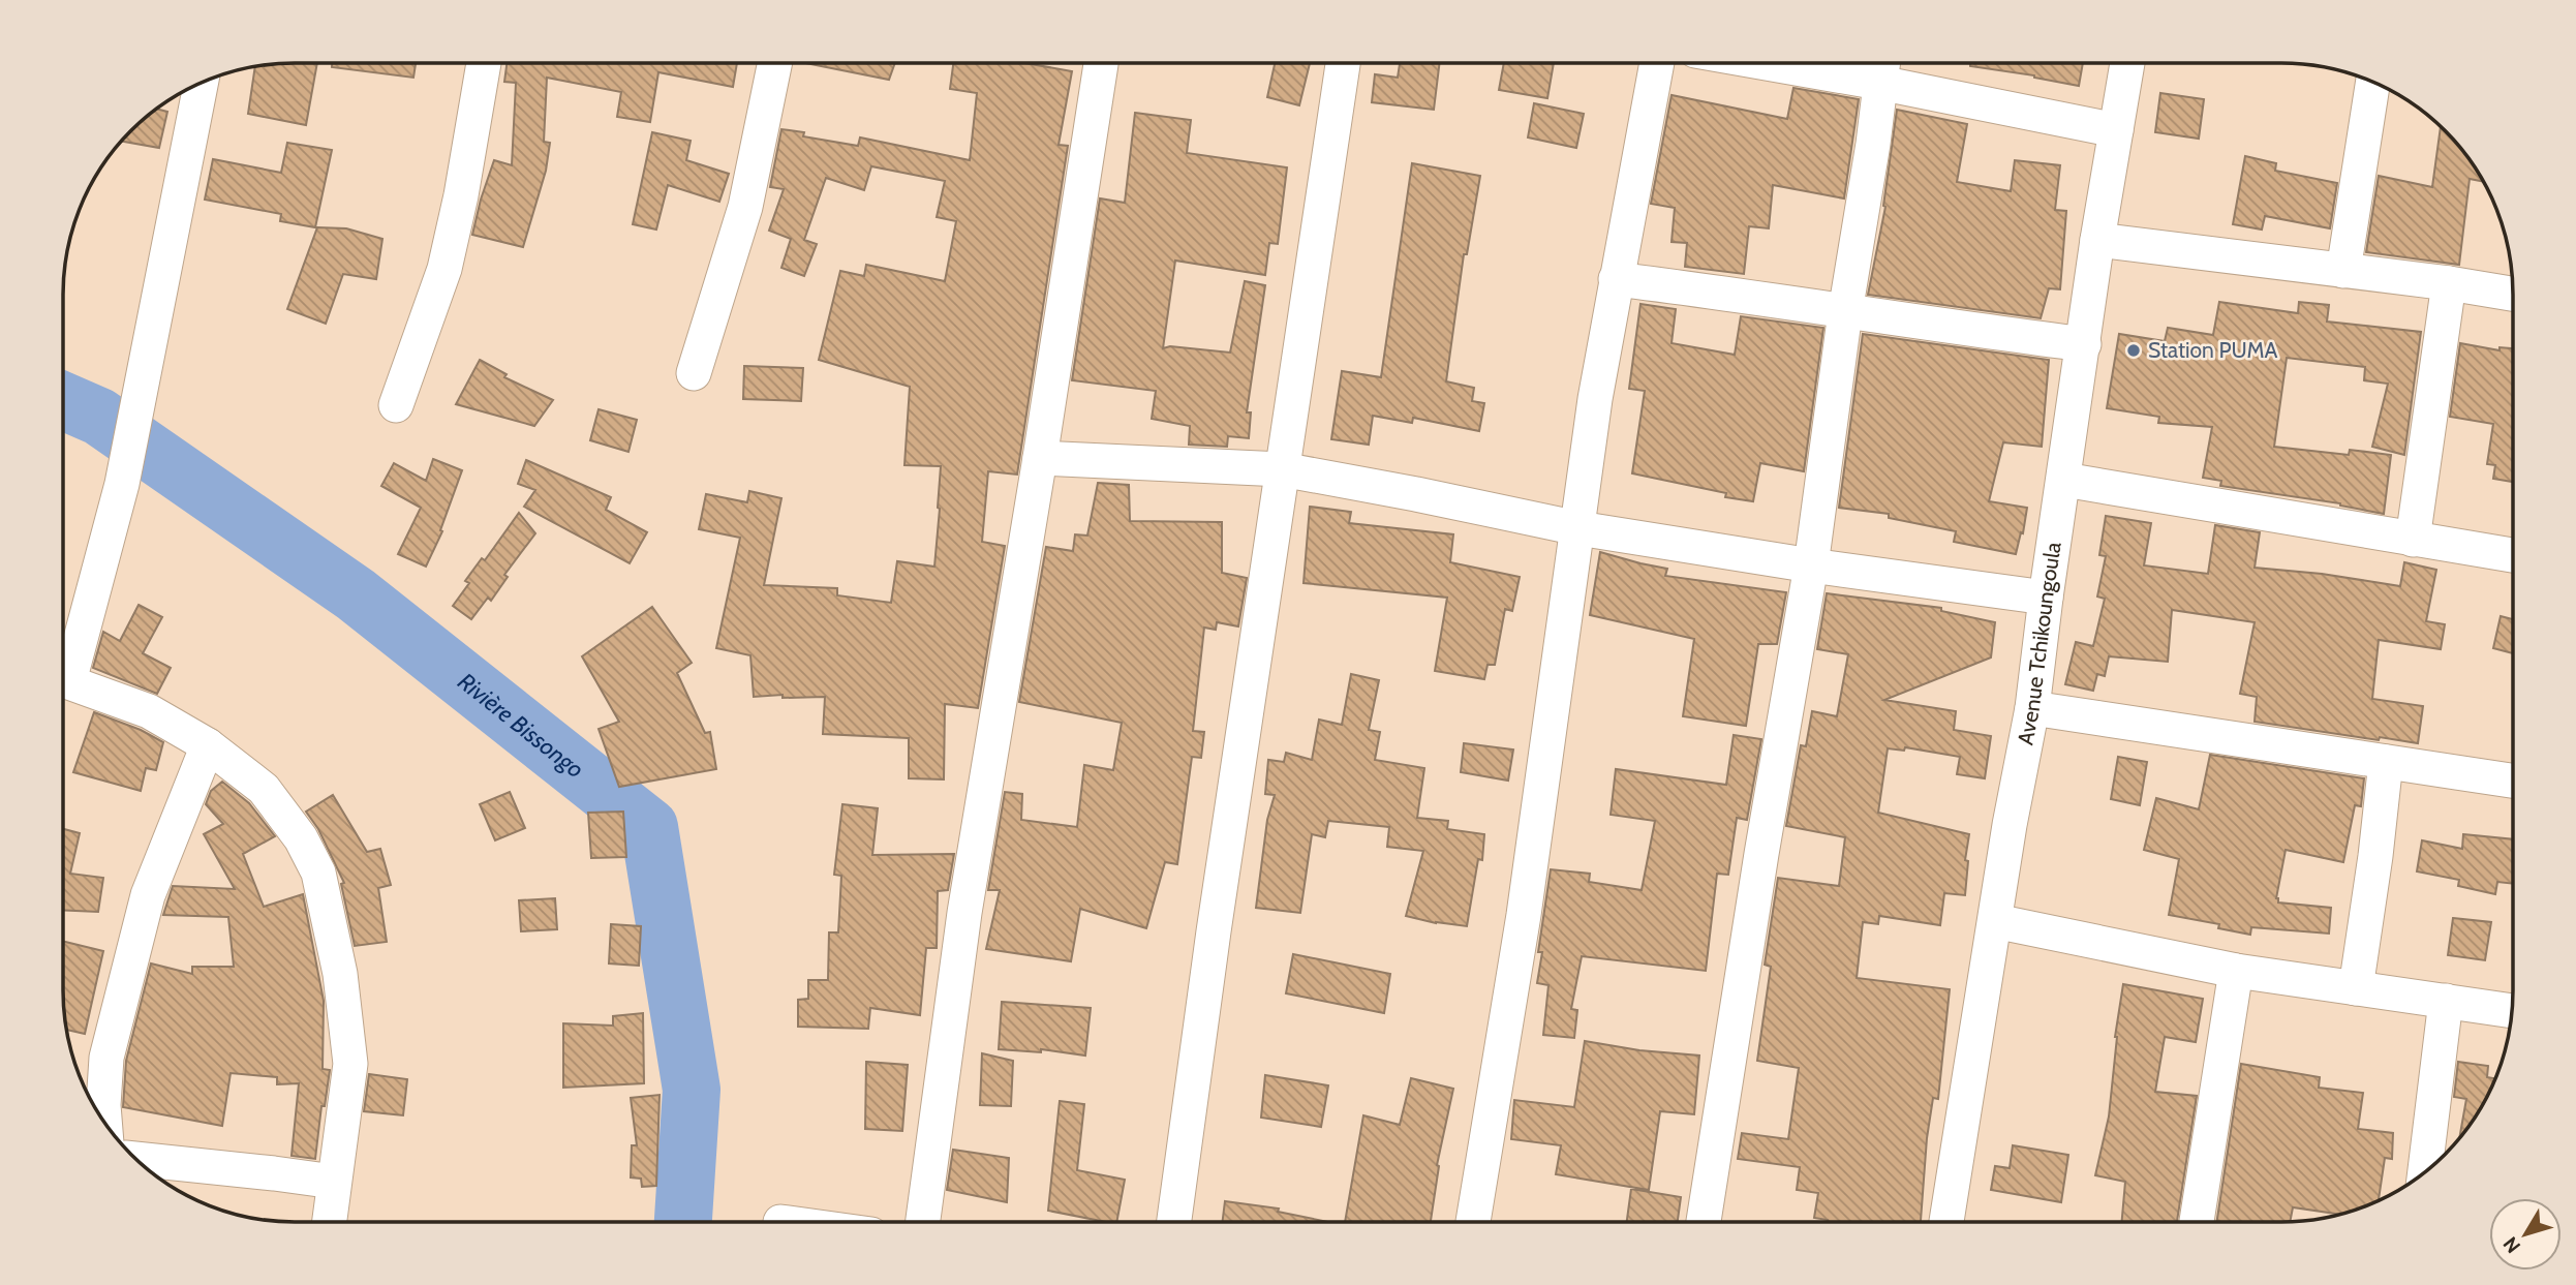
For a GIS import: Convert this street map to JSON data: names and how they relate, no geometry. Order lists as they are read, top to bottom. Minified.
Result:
{"streets":{"street":["Avenue Tchikoungoula"]},"water":["Rivière Bissongo"],"places":["Station PUMA"],"north":"bottom left"}
